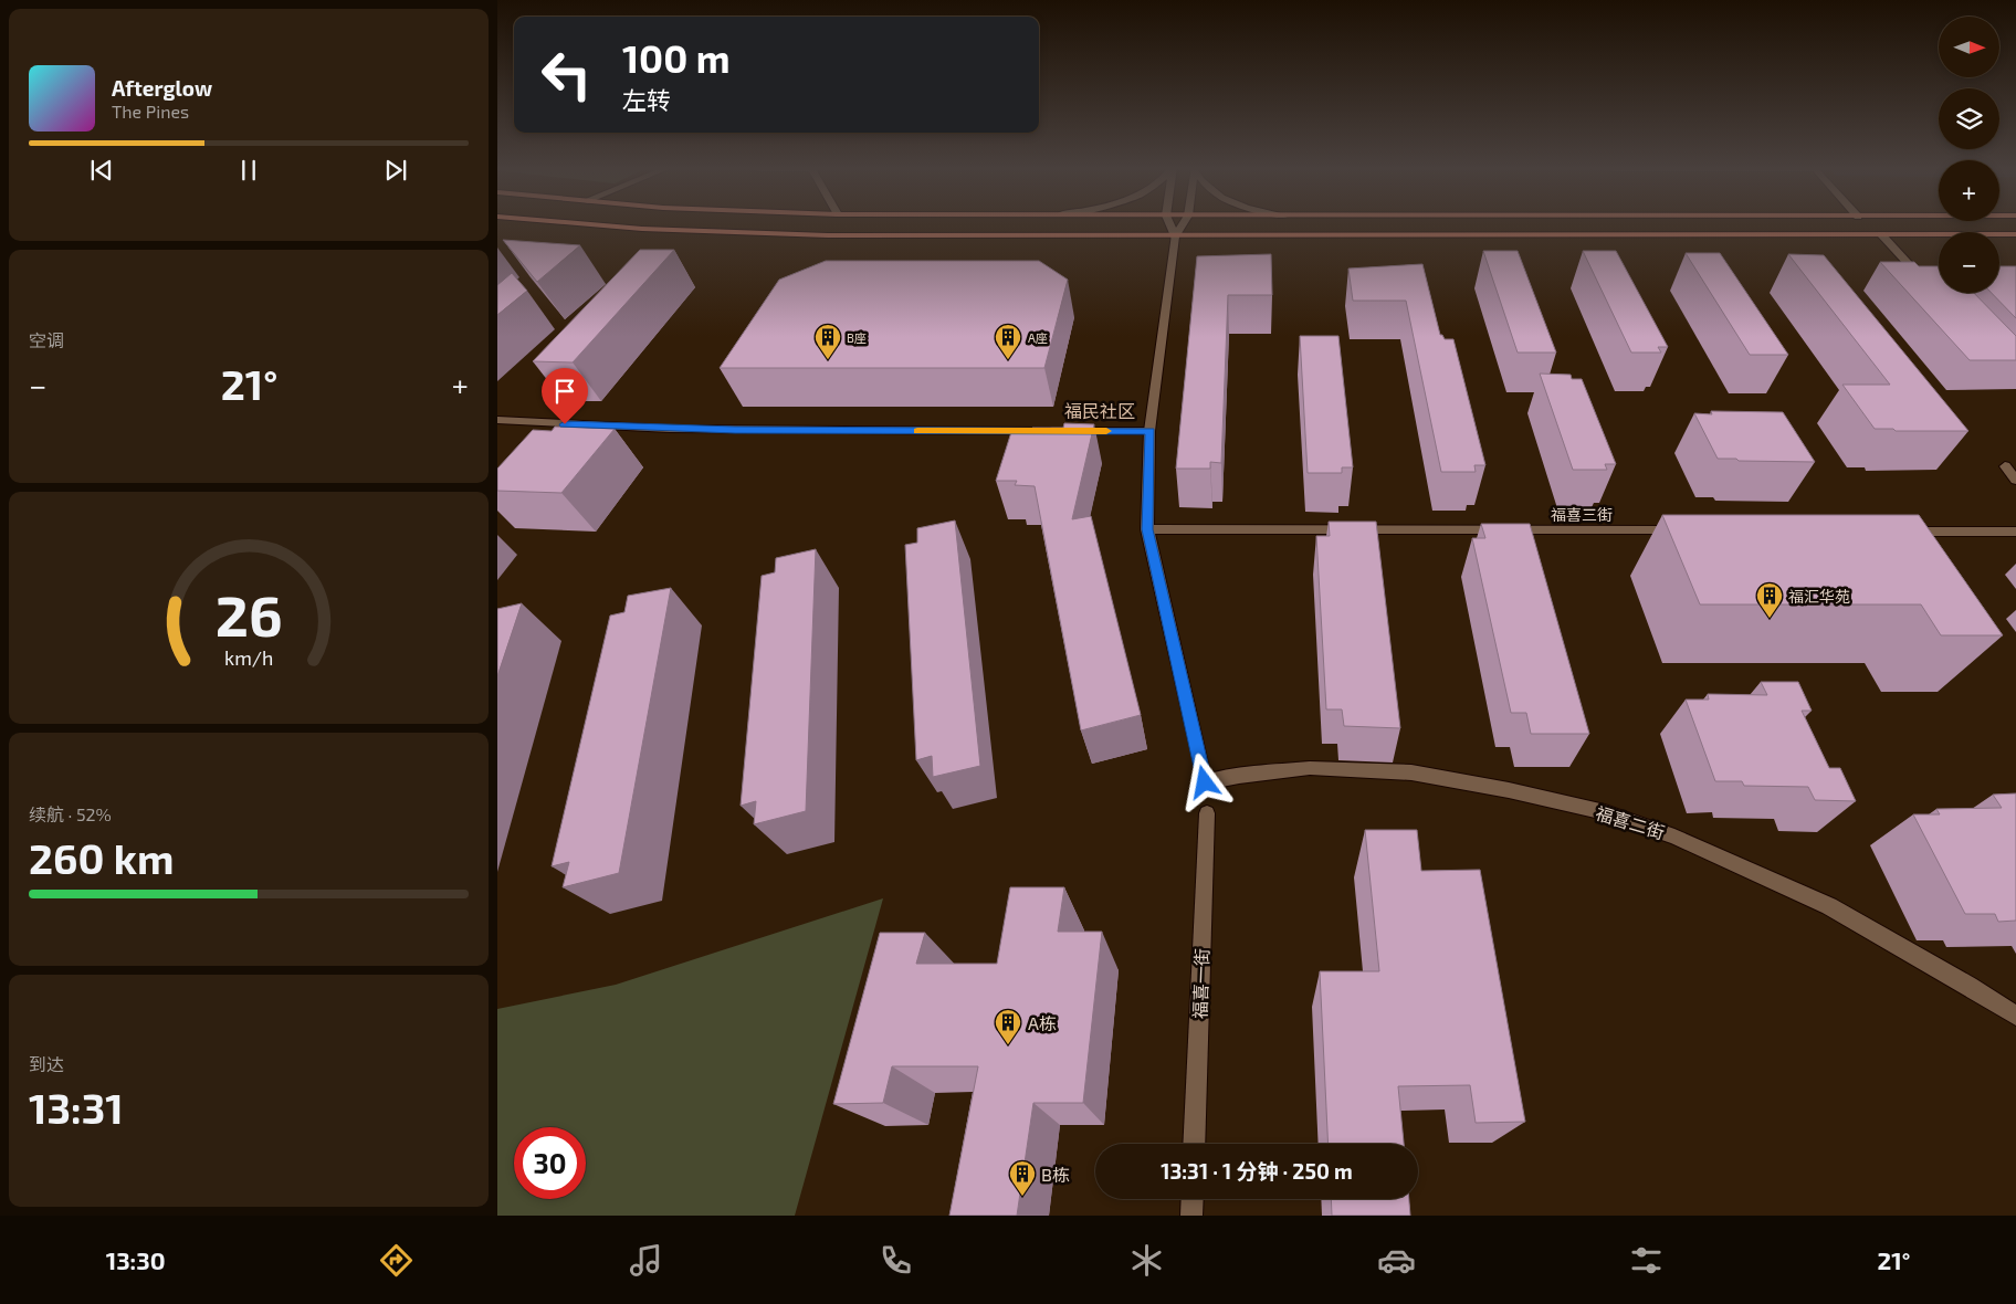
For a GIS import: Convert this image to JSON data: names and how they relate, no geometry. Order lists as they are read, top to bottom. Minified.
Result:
{"streets":{"street":["福喜三街","福喜二街","福喜一街"]},"crossings":[["福喜三街","福喜二街"]],"districts":["福民社区"],"places":{"building":["B座","A座","福汇华苑","A栋","B栋"]},"north":"right","page":{"map_buttons":["+","−"],"turn":["100 m","左转"],"song":["Afterglow","The Pines"],"tile":["空调",["续航 · 52%","260 km"],["到达","13:31"]],"heat":["−","21°","+"],"limit":"30","trip":"13:31 · 1 分钟 · 250 m","tabs":["13:30","21°"],"gauge":["26","km/h"]}}
